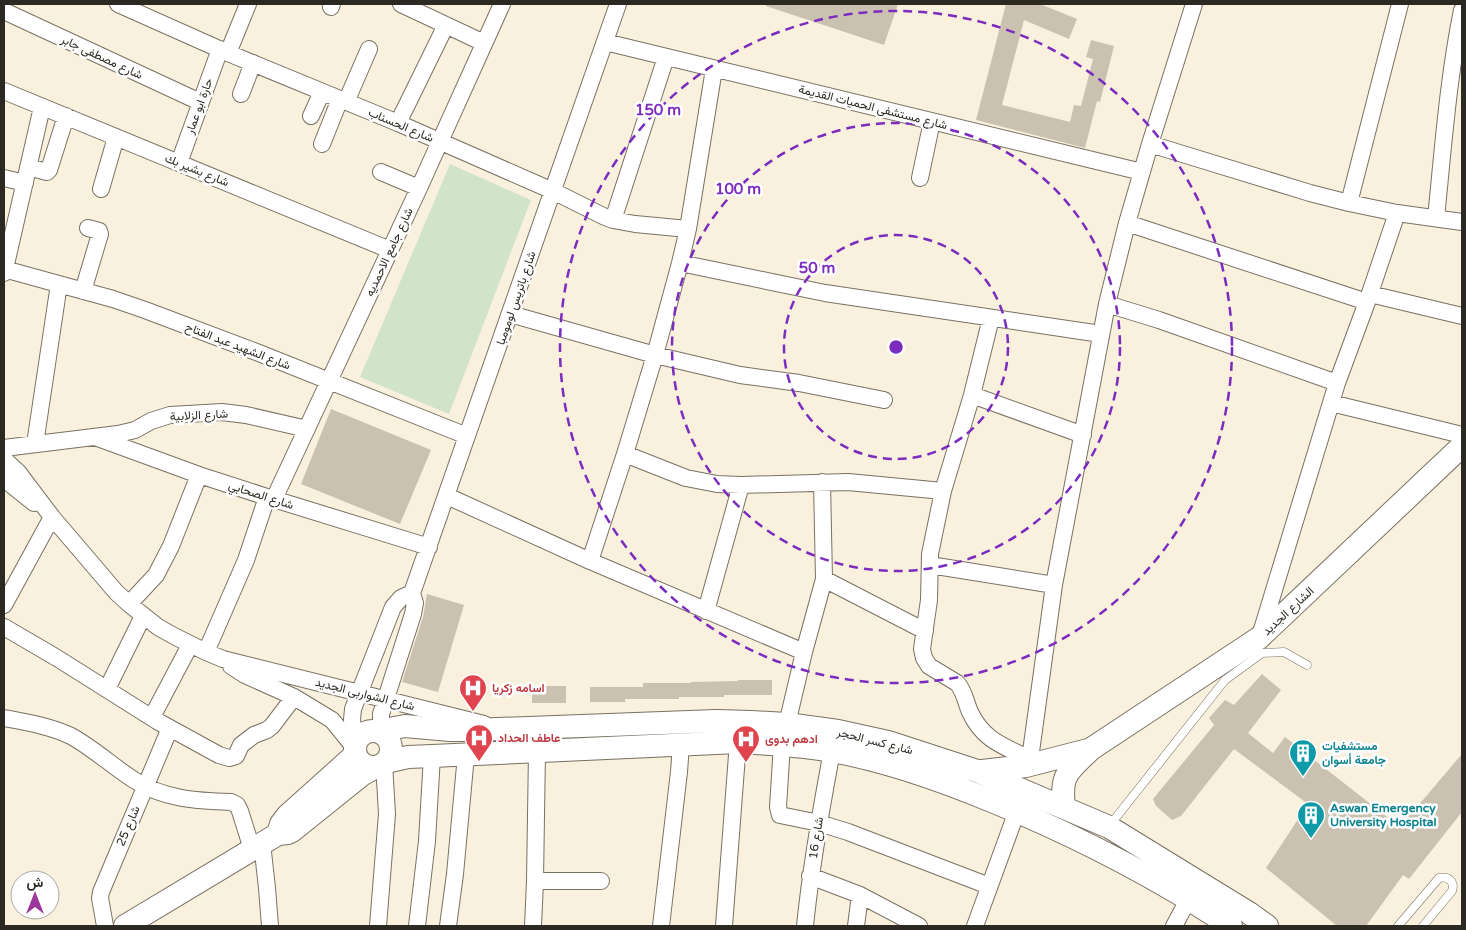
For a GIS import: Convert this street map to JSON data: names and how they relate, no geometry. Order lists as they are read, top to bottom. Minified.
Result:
{"streets":{"main road":["الشارع الجديد","شارع كسر الحجر"],"street":["شارع مصطفى جابر","حارة ابو عمار","شارع مستشفى الحميات القديمة","شارع الحسناب","شارع بشير بك","شارع جامع الاحمديه","شارع باتريس لومومبا","شارع الشهيد عبد الفتاح","شارع الزلابية","شارع الصحابي","شارع الشواربى الجديد","شارع 25","شارع 16"]},"crossings":[["شارع مصطفى جابر","حارة ابو عمار"],["حارة ابو عمار","شارع الحسناب"],["حارة ابو عمار","شارع بشير بك"],["شارع مستشفى الحميات القديمة","شارع باتريس لومومبا"],["شارع الحسناب","شارع جامع الاحمديه"],["شارع الحسناب","شارع باتريس لومومبا"],["شارع بشير بك","شارع جامع الاحمديه"],["شارع جامع الاحمديه","شارع الشهيد عبد الفتاح"],["شارع جامع الاحمديه","شارع الزلابية"],["شارع جامع الاحمديه","شارع الصحابي"],["شارع جامع الاحمديه","شارع الشواربى الجديد"],["شارع باتريس لومومبا","شارع الشهيد عبد الفتاح"],["شارع باتريس لومومبا","شارع الصحابي"],["شارع باتريس لومومبا","شارع الشواربى الجديد"],["شارع باتريس لومومبا","شارع كسر الحجر"],["شارع الزلابية","شارع الصحابي"],["الشارع الجديد","شارع كسر الحجر"],["شارع الشواربى الجديد","شارع كسر الحجر"],["شارع كسر الحجر","شارع 16"]],"places":{"hospital":["اسامه زكريا","عاطف الحداد","ادهم بدوى"],"building":["مستشفيات جامعة أسوان","Aswan Emergency University Hospital"]},"north":"top","rings":["150 m","100 m","50 m"]}
